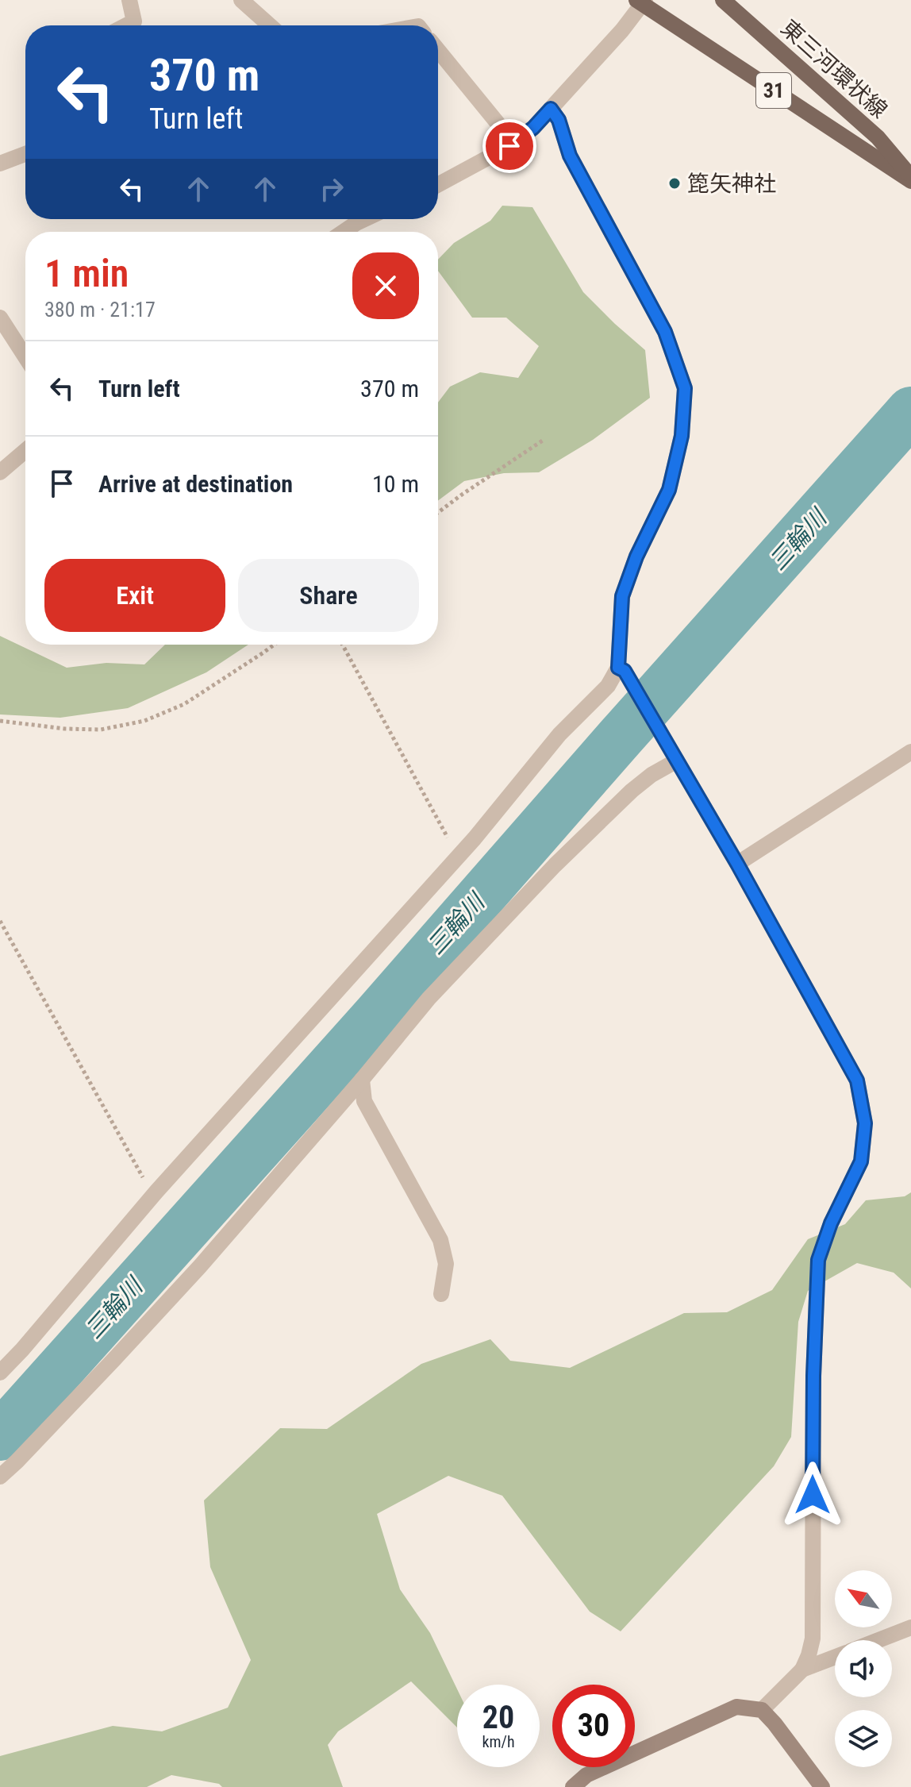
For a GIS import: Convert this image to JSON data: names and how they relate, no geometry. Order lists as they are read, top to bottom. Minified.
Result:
{"streets":{"main road":["東三河環状線","31"]},"water":["三輪川"],"places":["箆矢神社"],"north":"top left","page":{"turn":["370 m","Turn left"],"heading":["1 min","380 m · 21:17"],"list":[{"name":"Turn left","value":"370 m"},{"name":"Arrive at destination","value":"10 m"}],"buttons":["Exit","Share"],"speed":"20 km/h","limit":"30"}}
